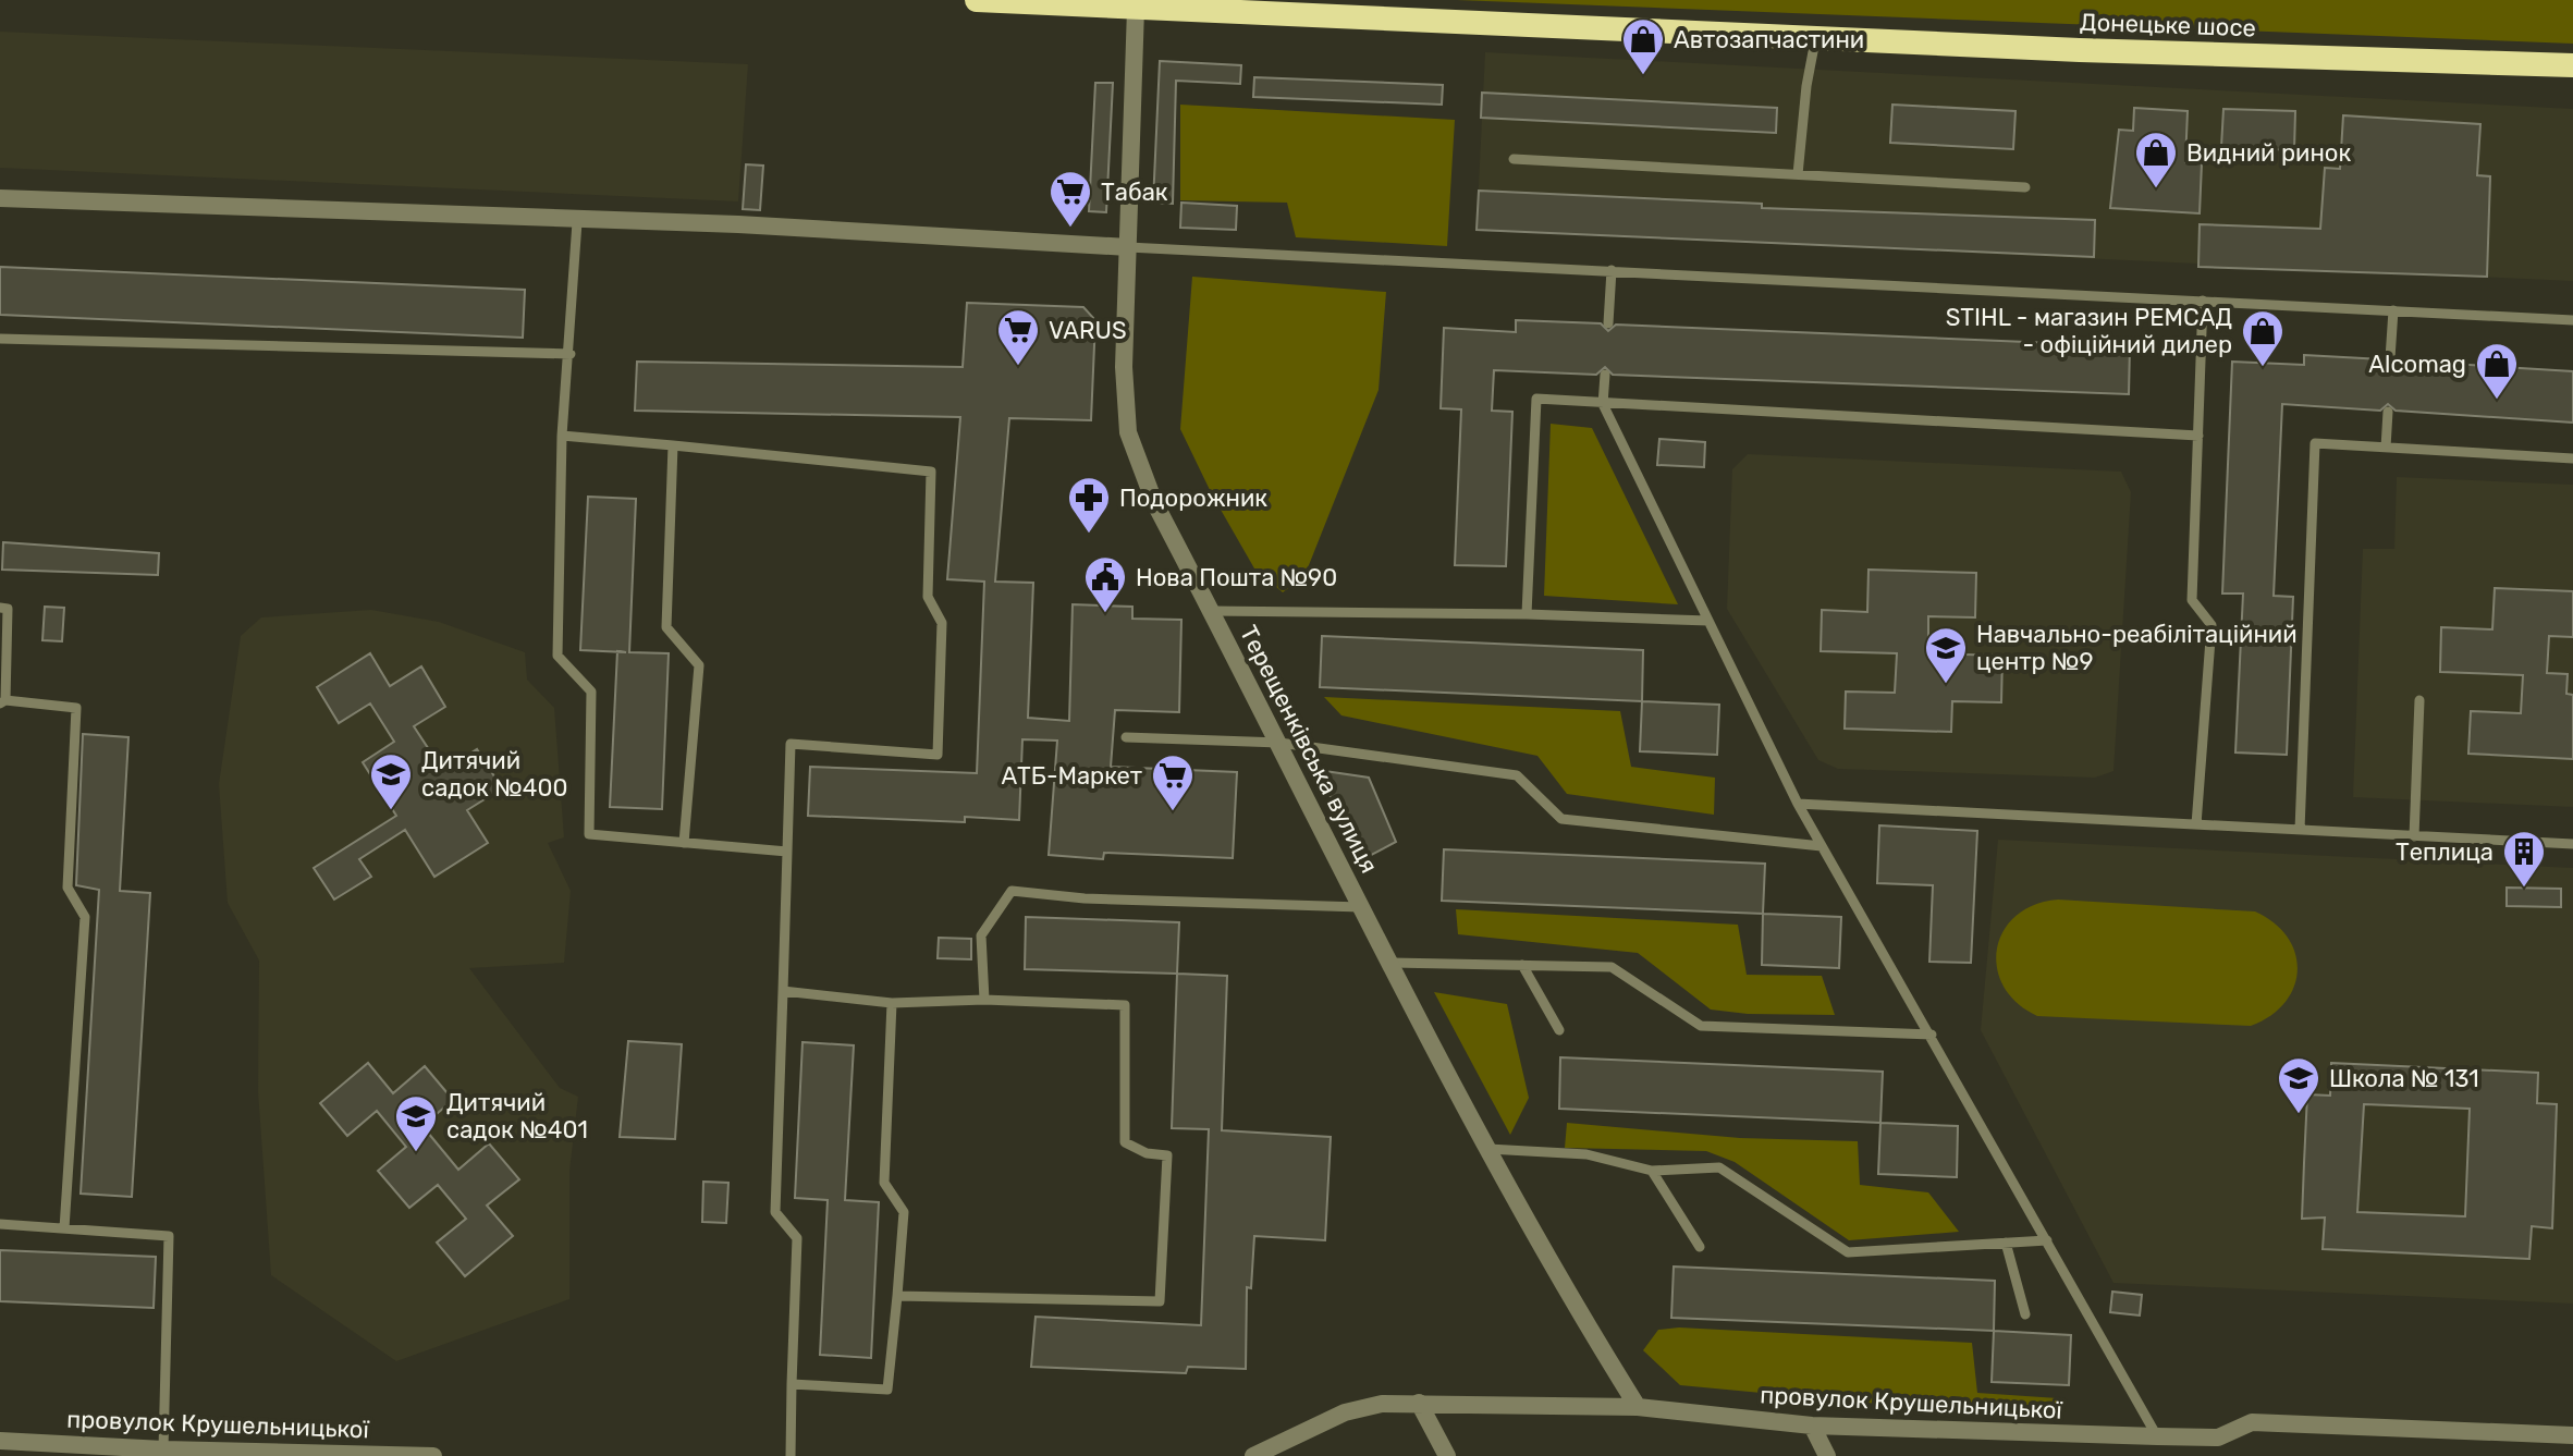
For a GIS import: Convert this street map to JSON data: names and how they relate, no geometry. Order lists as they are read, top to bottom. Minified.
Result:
{"streets":{"highway":["Донецьке шосе"],"street":["Терещенківська вулиця","провулок Крушельницької"]},"crossings":[["Донецьке шосе","Терещенківська вулиця"],["Терещенківська вулиця","провулок Крушельницької"]],"places":{"shop":["Автозапчастини","Видний ринок","STIHL - магазин РЕМСАД - офіційний дилер","Alcomag"],"supermarket":["Табак","VARUS","АТБ-Маркет"],"pharmacy":["Подорожник"],"public building":["Нова Пошта №90"],"school or university":["Навчально-реабілітаційний центр №9","Дитячий садок №400","Школа № 131","Дитячий садок №401"],"building":["Теплица"]}}
